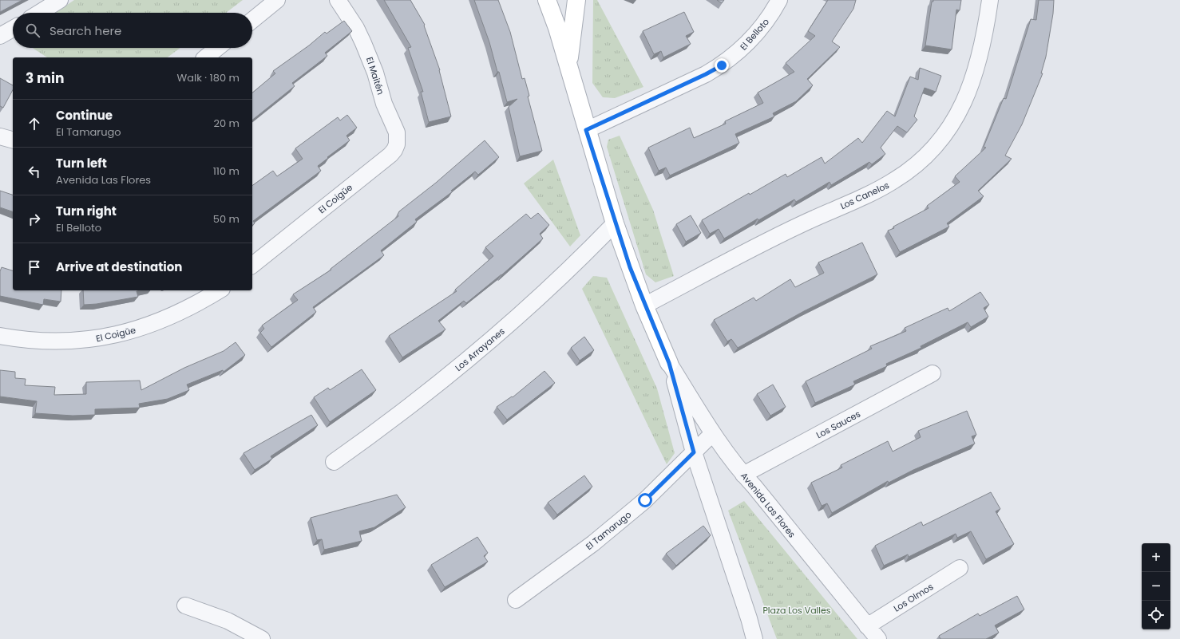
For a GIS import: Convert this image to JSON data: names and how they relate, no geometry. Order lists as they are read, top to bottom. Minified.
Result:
{"streets":{"street":["El Belloto","El Maitén","Los Canelos","El Coigüe","Los Arrayanes","Los Sauces","Avenida Las Flores","El Tamarugo","Los Olmos"]},"crossings":[["El Belloto","Avenida Las Flores"],["El Maitén","El Coigüe"],["Los Canelos","Avenida Las Flores"],["Los Arrayanes","Avenida Las Flores"],["Los Sauces","Avenida Las Flores"],["Avenida Las Flores","El Tamarugo"],["Avenida Las Flores","Los Olmos"]],"parks":["Plaza Los Valles"],"page":{"search":"Search here","heading":["3 min","Walk · 180 m"],"list":[["Continue","El Tamarugo","20 m"],["Turn left","Avenida Las Flores","110 m"],["Turn right","El Belloto","50 m"],"Arrive at destination"],"map_buttons":["+","−"]}}
